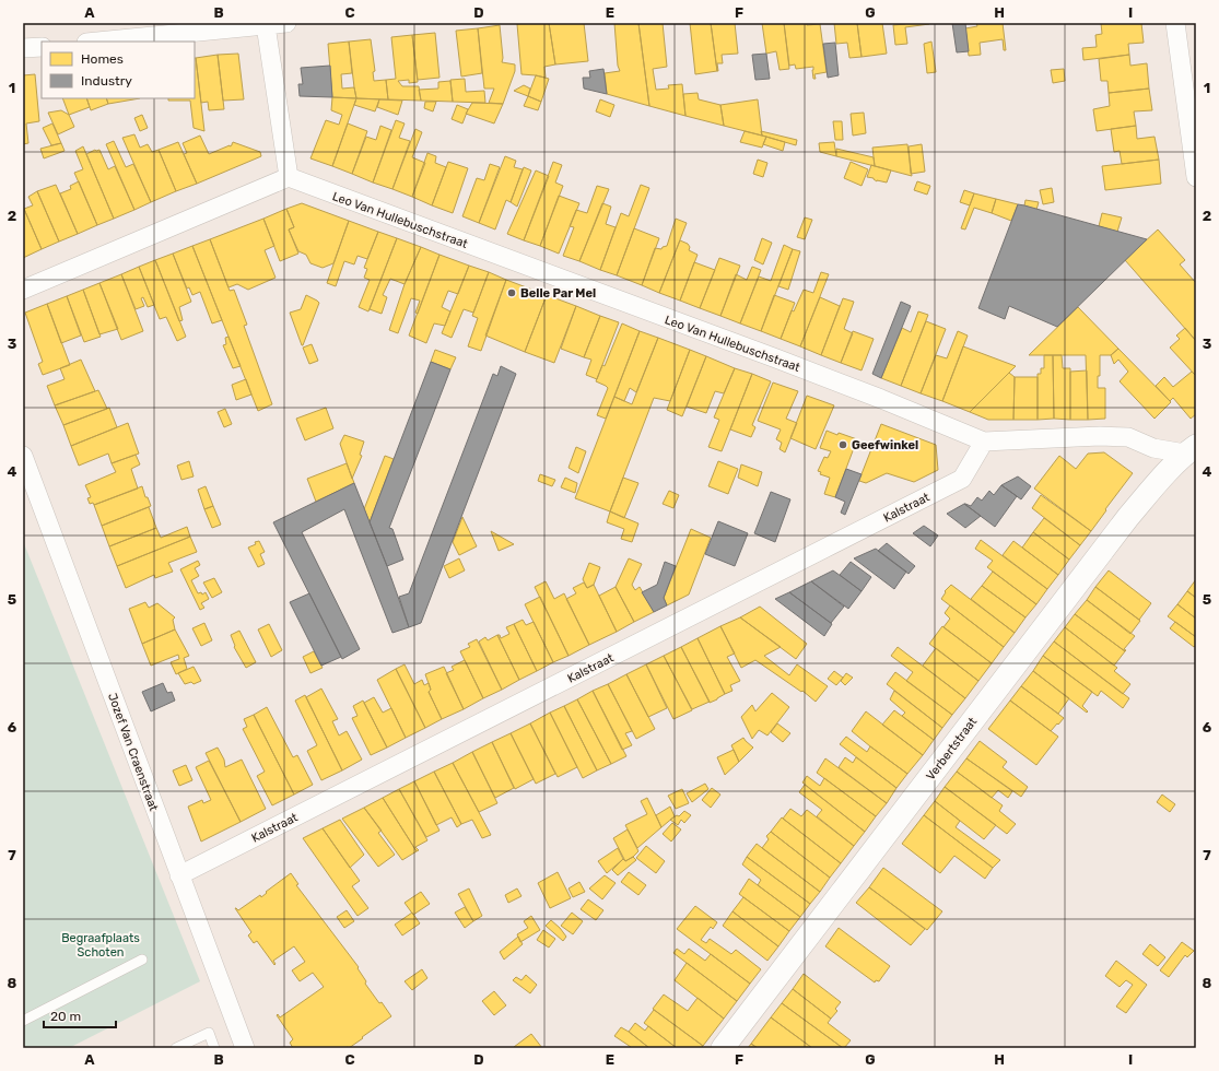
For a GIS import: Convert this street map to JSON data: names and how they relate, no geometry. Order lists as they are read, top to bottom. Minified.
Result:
{"streets":{"street":["Leo Van Hullebuschstraat","Kalstraat","Verbertstraat","Jozef Van Craenstraat"]},"crossings":[["Leo Van Hullebuschstraat","Kalstraat"],["Leo Van Hullebuschstraat","Verbertstraat"],["Kalstraat","Jozef Van Craenstraat"]],"parks":["Begraafplaats Schoten"],"places":["Belle Par Mel","Geefwinkel"],"legend":["Homes","Industry"],"scale_bar":"20 m","grid":{"columns":["A","B","C","D","E","F","G","H","I"],"rows":["1","2","3","4","5","6","7","8"]}}
